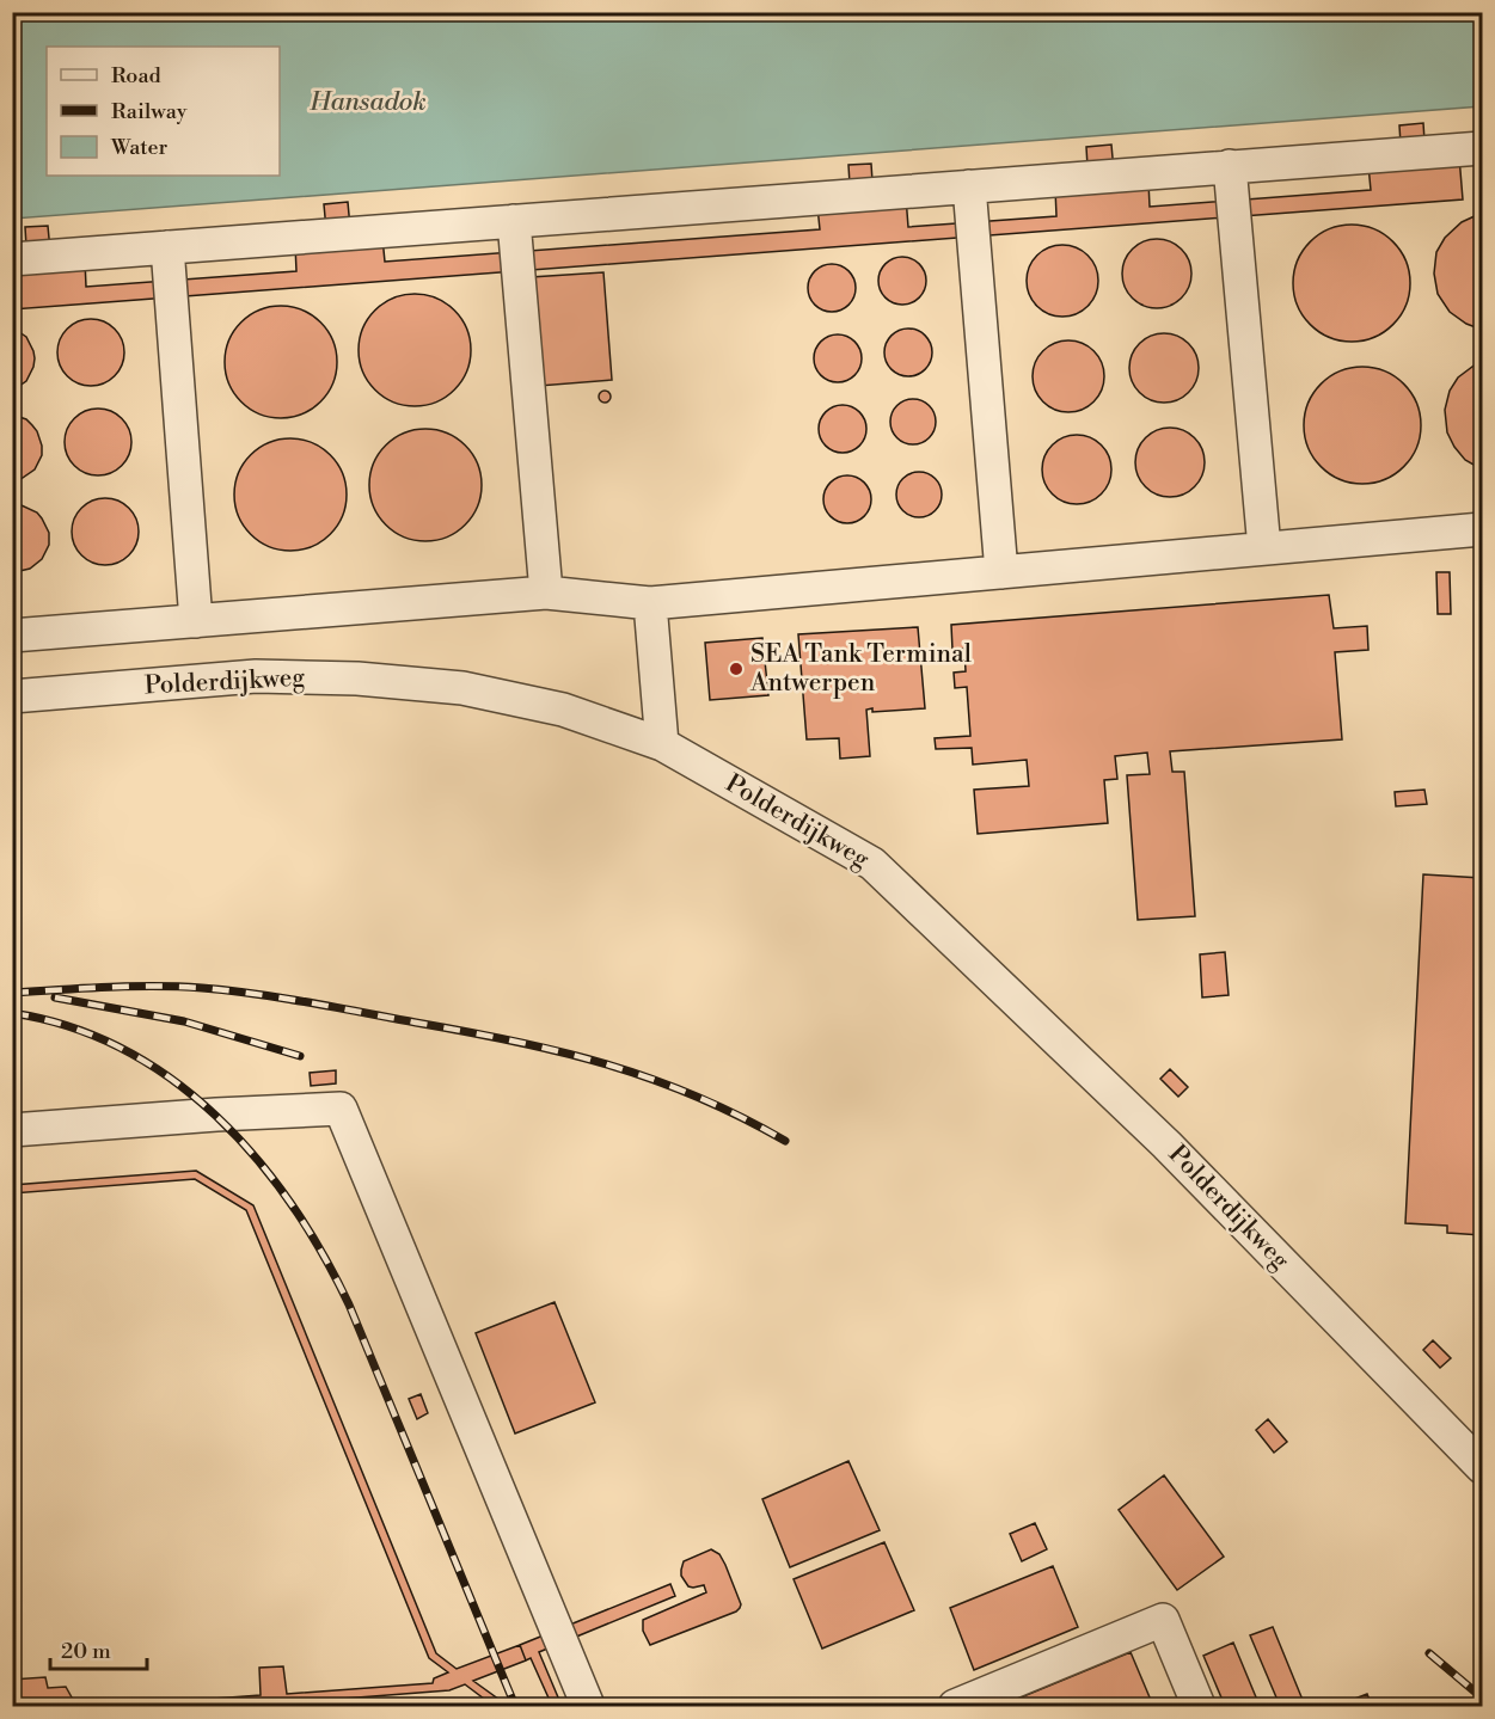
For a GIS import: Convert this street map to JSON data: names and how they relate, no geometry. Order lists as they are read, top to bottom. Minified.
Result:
{"streets":{"street":["Polderdijkweg"]},"water":["Hansadok"],"places":["SEA Tank Terminal Antwerpen"],"legend":["Road","Railway","Water"],"scale_bar":"20 m"}
